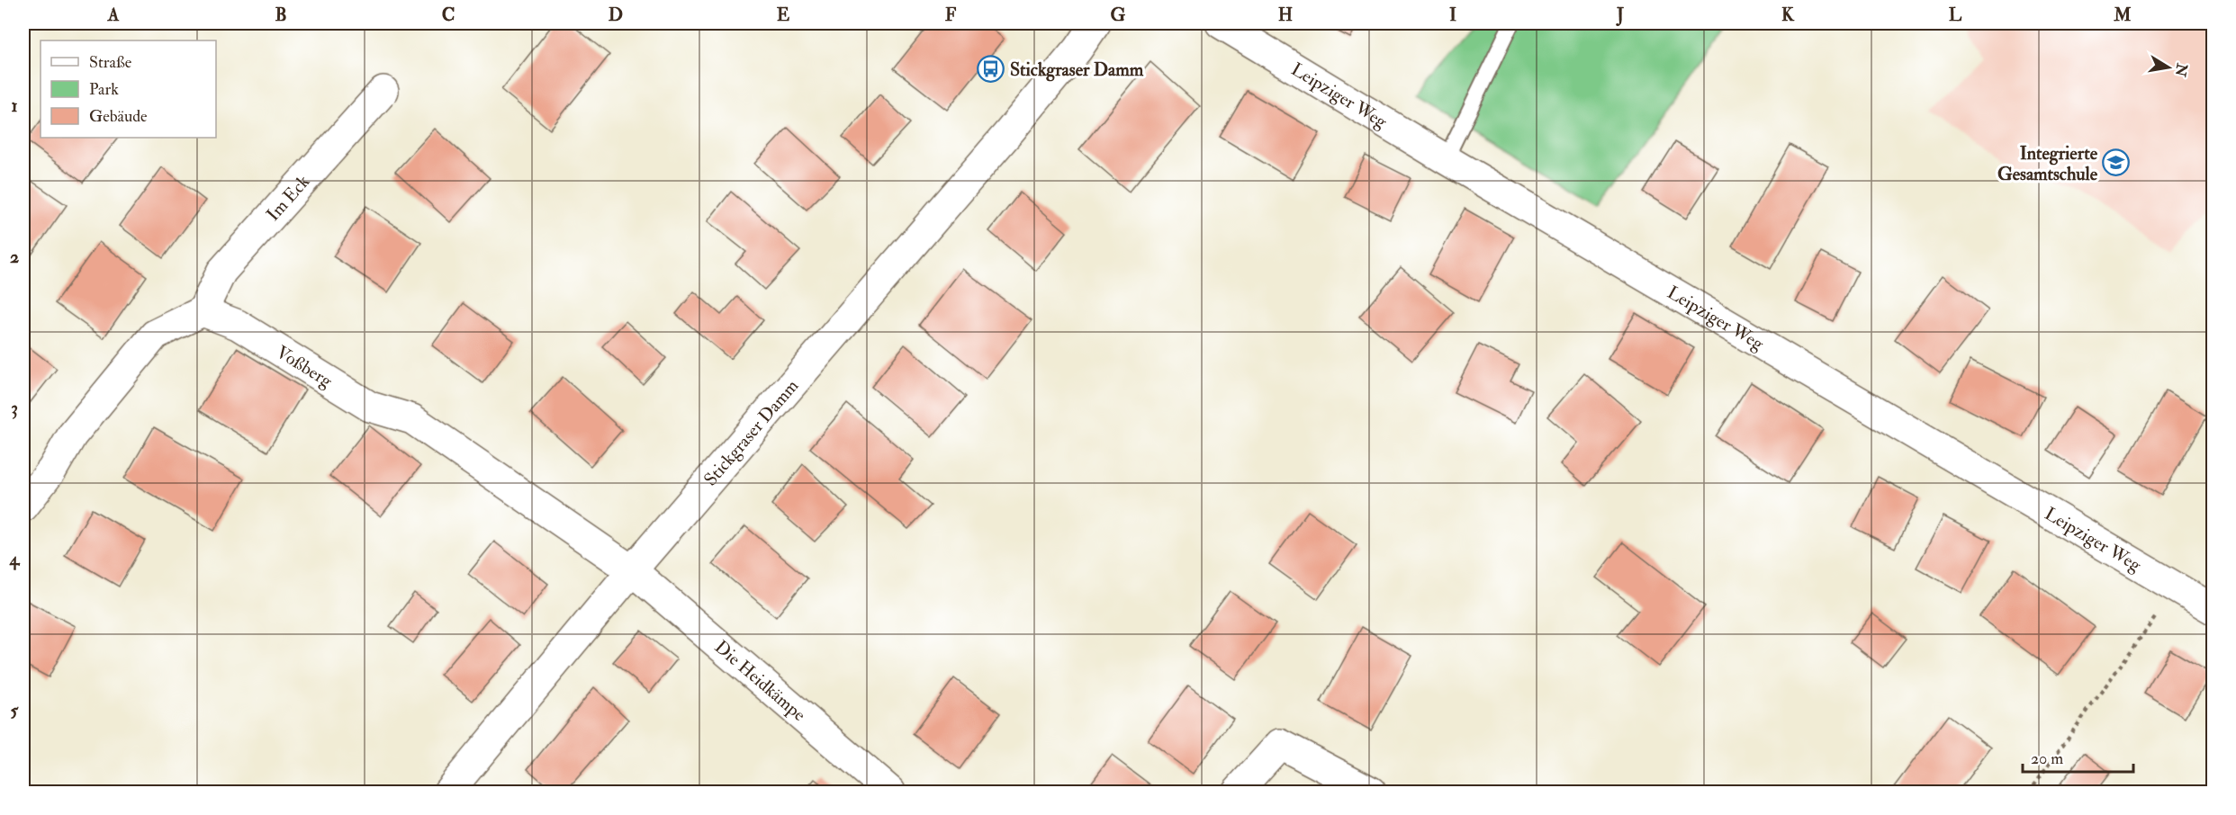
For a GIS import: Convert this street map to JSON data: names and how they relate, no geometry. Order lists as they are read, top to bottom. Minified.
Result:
{"streets":{"street":["Leipziger Weg","Im Eck","Voßberg","Stickgraser Damm","Die Heidkämpe"]},"crossings":[["Im Eck","Voßberg"],["Voßberg","Stickgraser Damm"],["Voßberg","Die Heidkämpe"],["Stickgraser Damm","Die Heidkämpe"]],"places":{"bus stop":["Stickgraser Damm"],"school or university":["Integrierte Gesamtschule"]},"legend":["Straße","Park","Gebäude"],"scale_bar":"20 m","north":"right","grid":{"columns":["A","B","C","D","E","F","G","H","I","J","K","L","M"],"rows":["1","2","3","4","5"]}}
